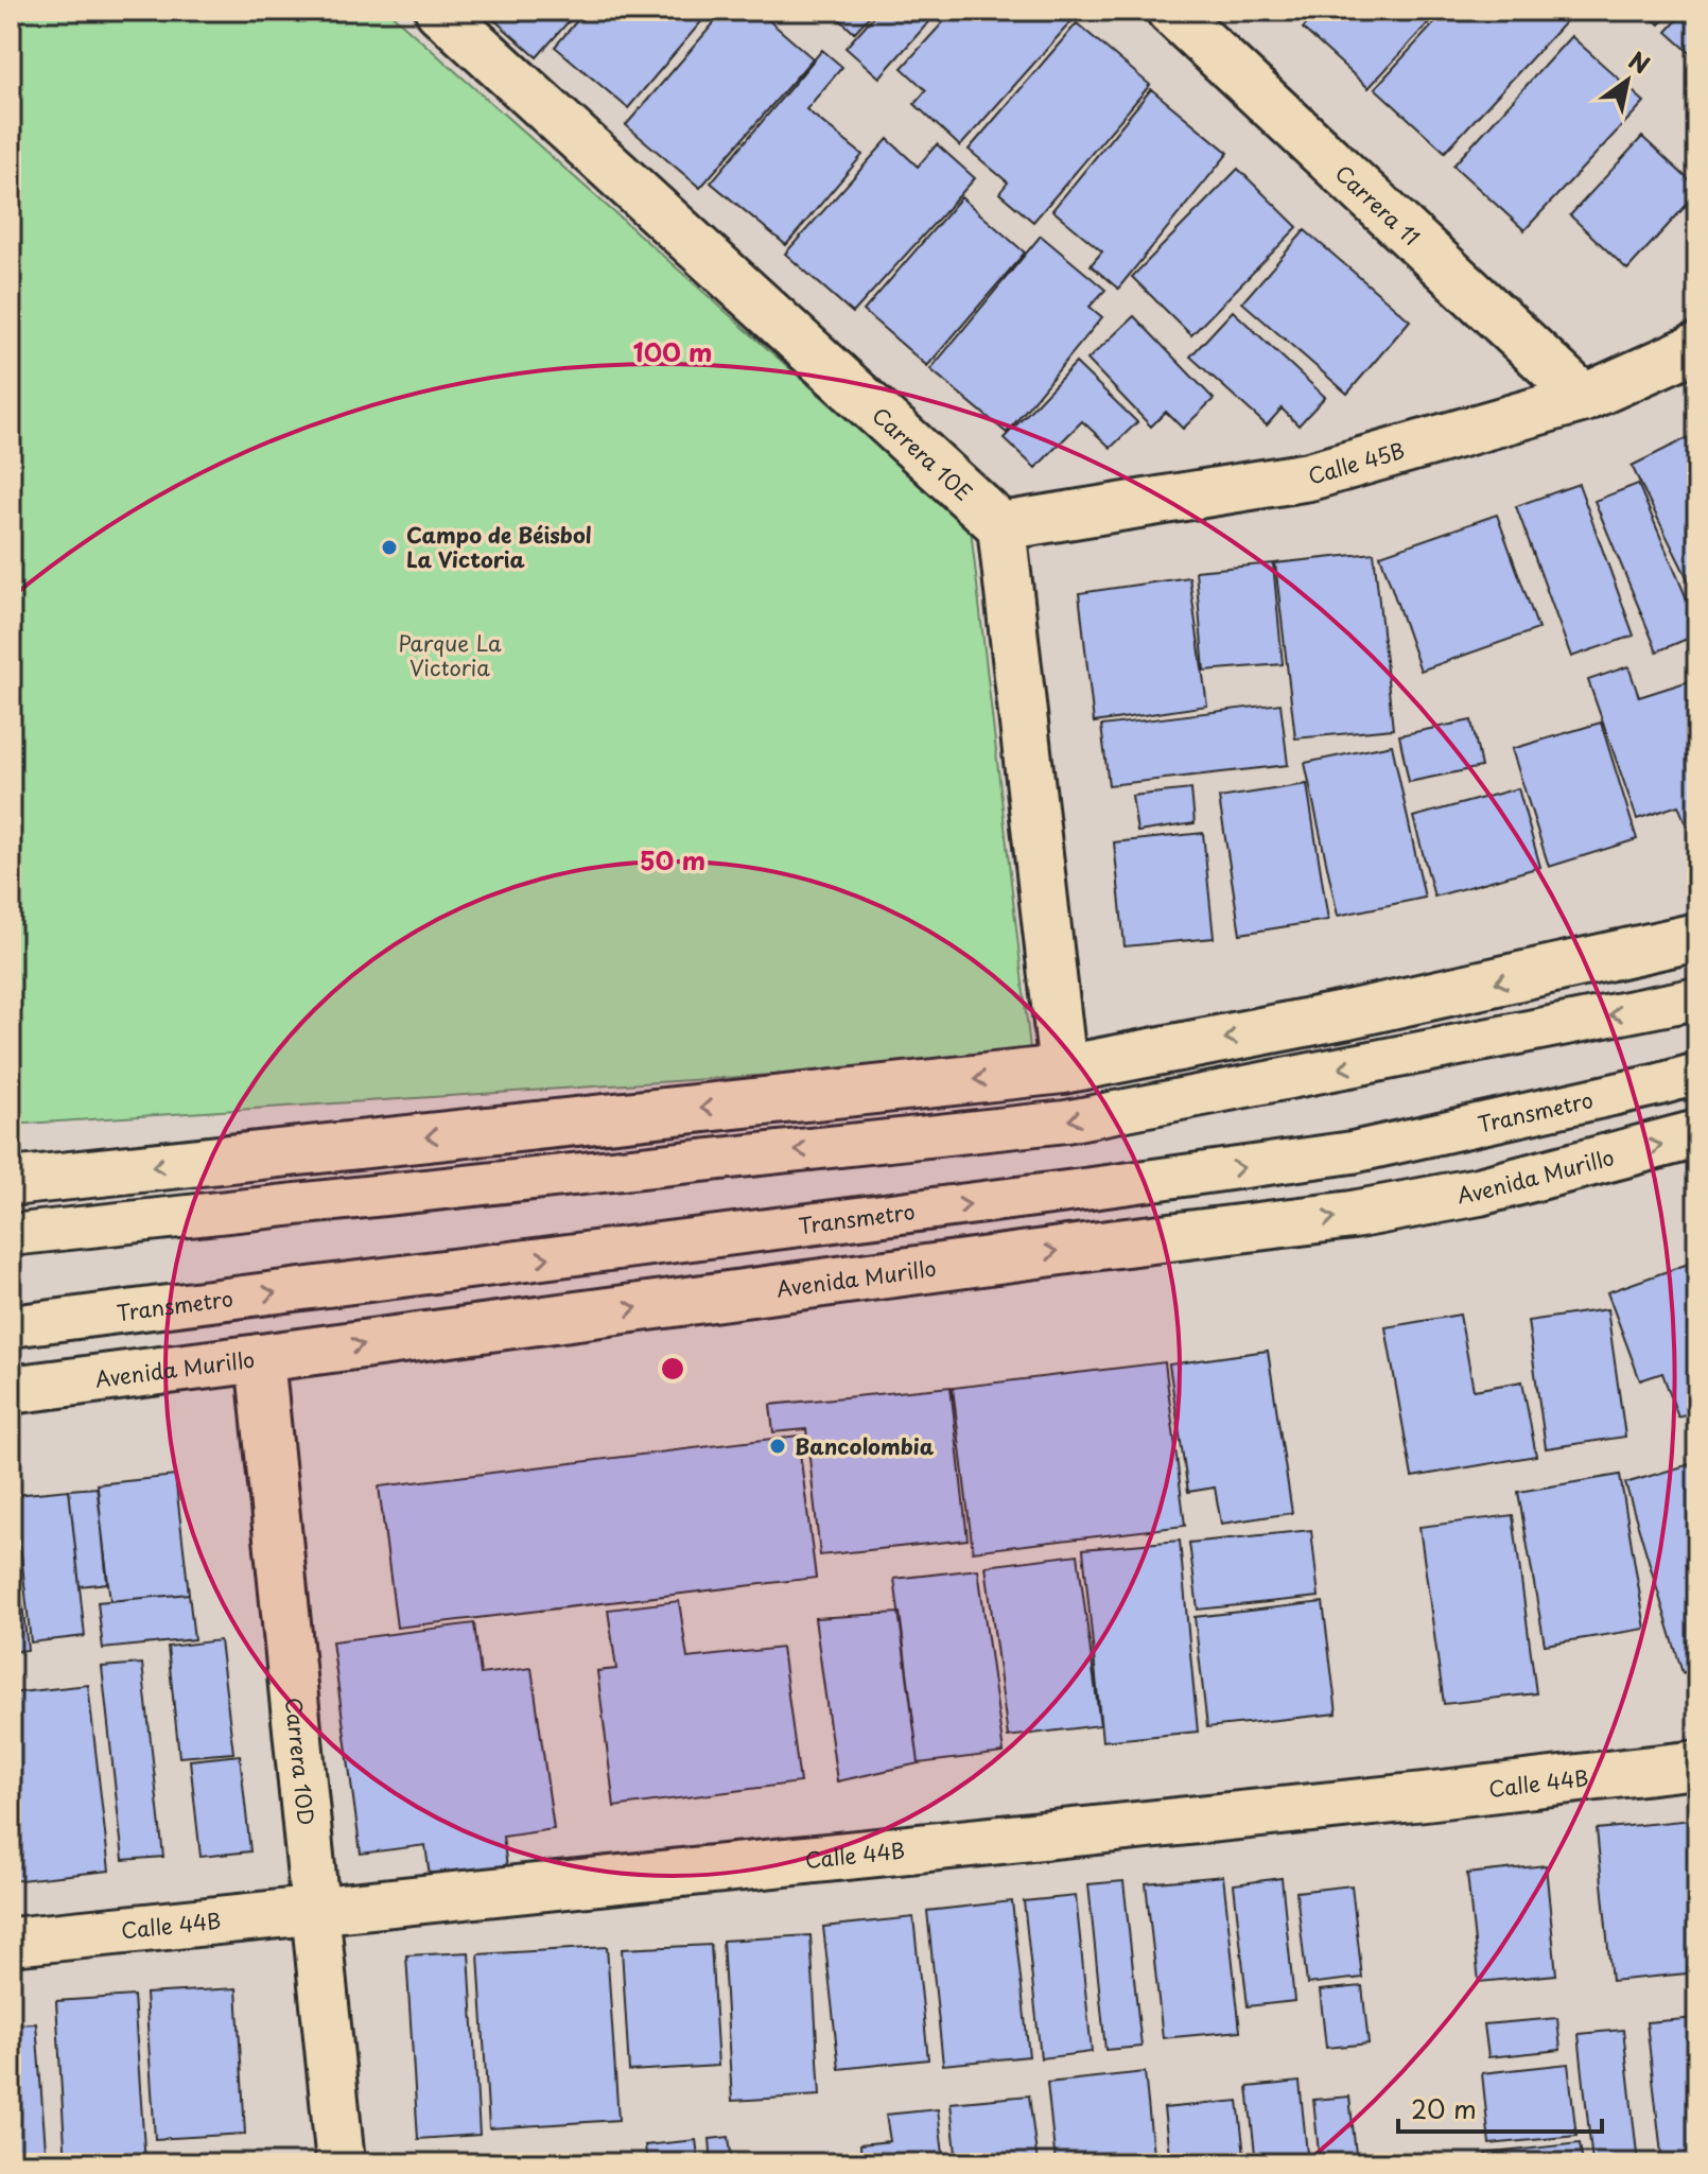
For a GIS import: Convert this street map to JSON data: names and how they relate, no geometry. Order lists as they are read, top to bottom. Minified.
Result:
{"streets":{"street":["Carrera 11","Carrera 10E","Calle 45B","Avenida Murillo","Carrera 10D","Calle 44B"],"lane":["Transmetro"]},"crossings":[["Carrera 11","Calle 45B"],["Carrera 10E","Calle 45B"],["Avenida Murillo","Carrera 10D"],["Carrera 10D","Calle 44B"]],"parks":["Parque La Victoria"],"places":["Campo de Béisbol La Victoria","Bancolombia"],"scale_bar":"20 m","north":"top right","rings":["100 m","50 m"]}
